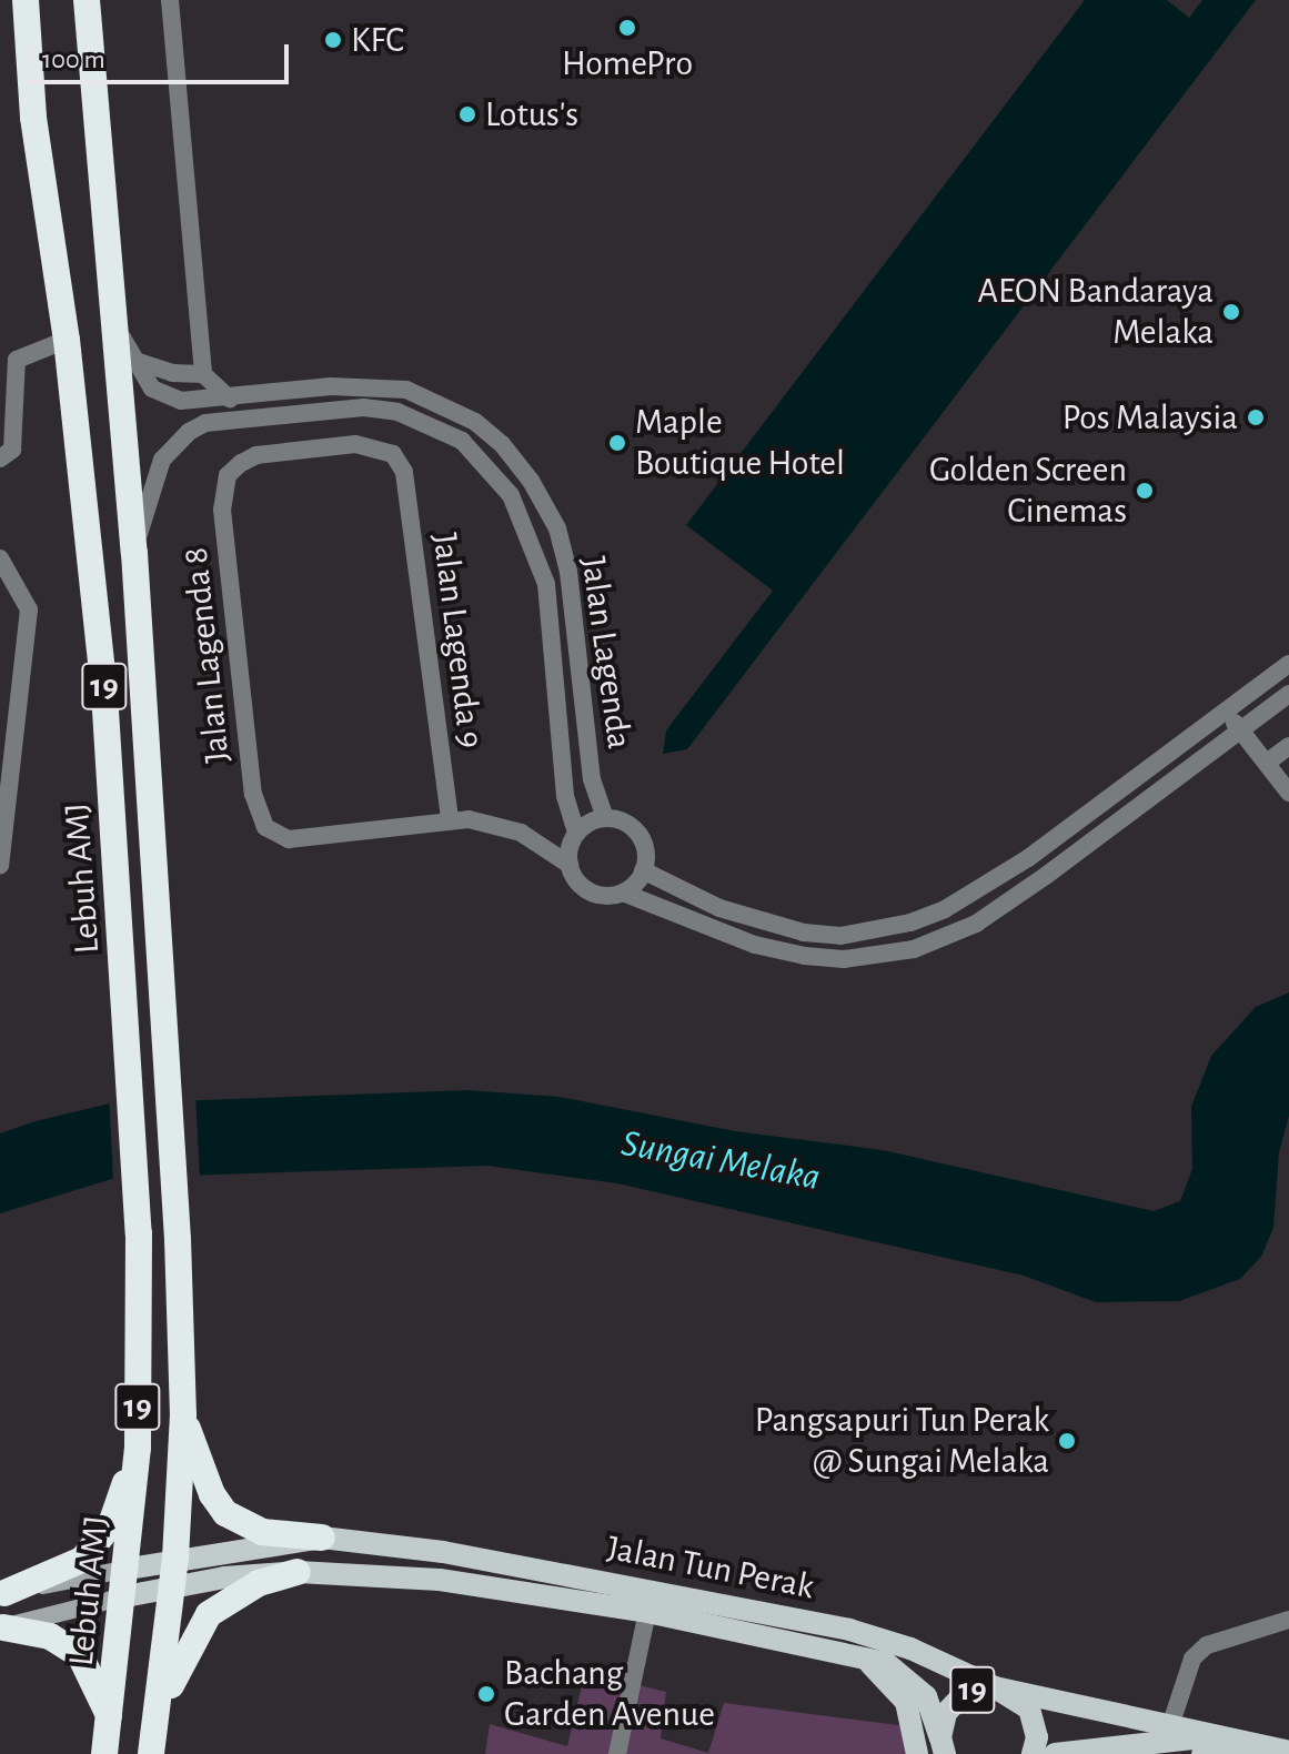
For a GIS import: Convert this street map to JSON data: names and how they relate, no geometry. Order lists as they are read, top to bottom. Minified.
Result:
{"streets":{"highway":["19","Lebuh AMJ"],"main road":["Jalan Tun Perak"],"street":["Jalan Lagenda 9","Jalan Lagenda","Jalan Lagenda 8"]},"crossings":[["Jalan Lagenda 9","Jalan Lagenda 8"],["Jalan Lagenda","Lebuh AMJ"],["19","Jalan Tun Perak"],["Lebuh AMJ","Jalan Tun Perak"]],"water":["Sungai Melaka"],"places":["HomePro","KFC","Lotus's","AEON Bandaraya Melaka","Pos Malaysia","Maple Boutique Hotel","Golden Screen Cinemas","Pangsapuri Tun Perak @ Sungai Melaka","Bachang Garden Avenue"],"scale_bar":"100 m"}
